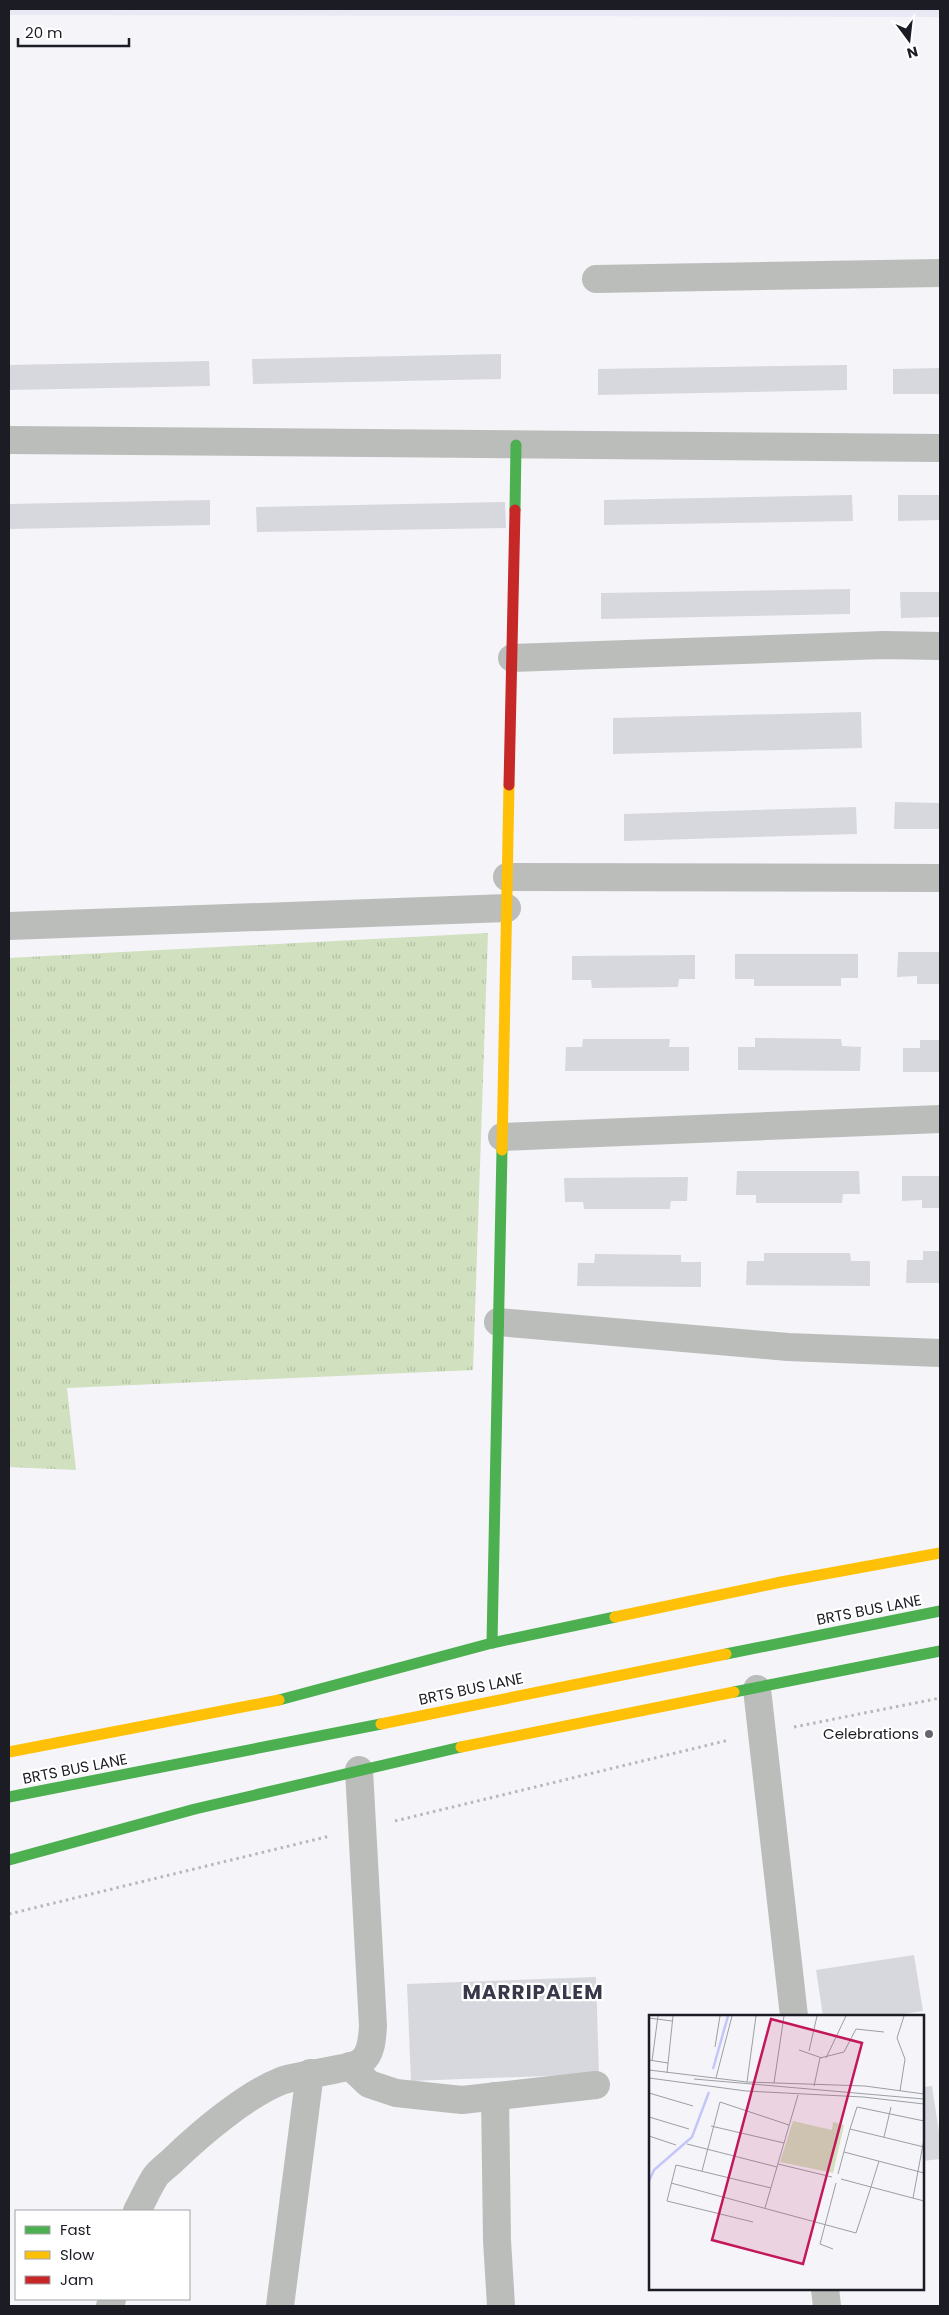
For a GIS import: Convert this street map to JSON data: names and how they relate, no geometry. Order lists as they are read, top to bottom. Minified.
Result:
{"streets":{"main road":["BRTS BUS LANE"]},"districts":["MARRIPALEM"],"places":["Celebrations"],"legend":["Fast","Slow","Jam"],"scale_bar":"20 m","north":"bottom"}
